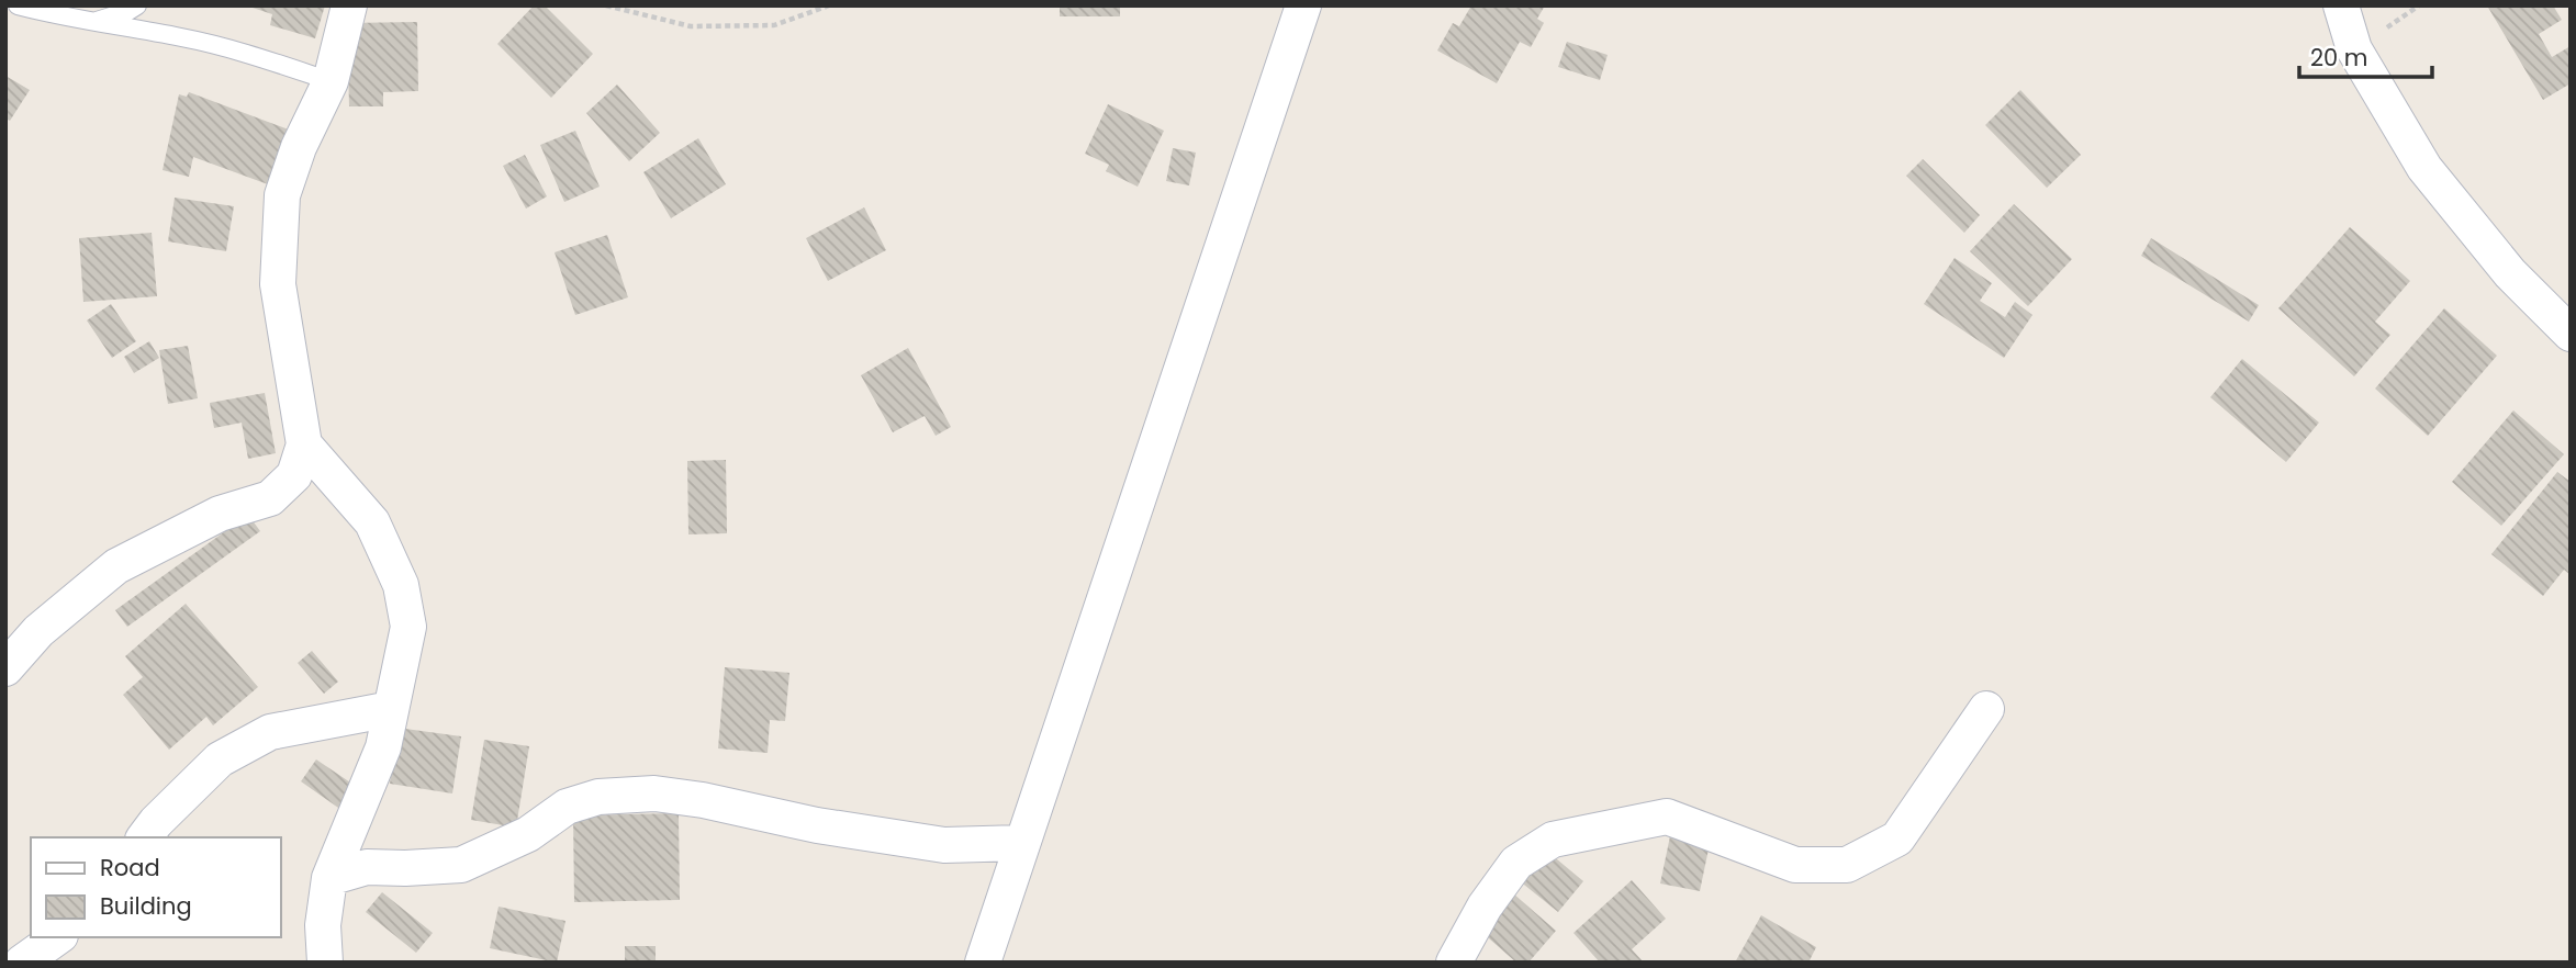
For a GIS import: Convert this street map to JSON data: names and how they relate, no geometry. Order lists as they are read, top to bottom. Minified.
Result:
{"legend":["Road","Building"],"scale_bar":"20 m"}
